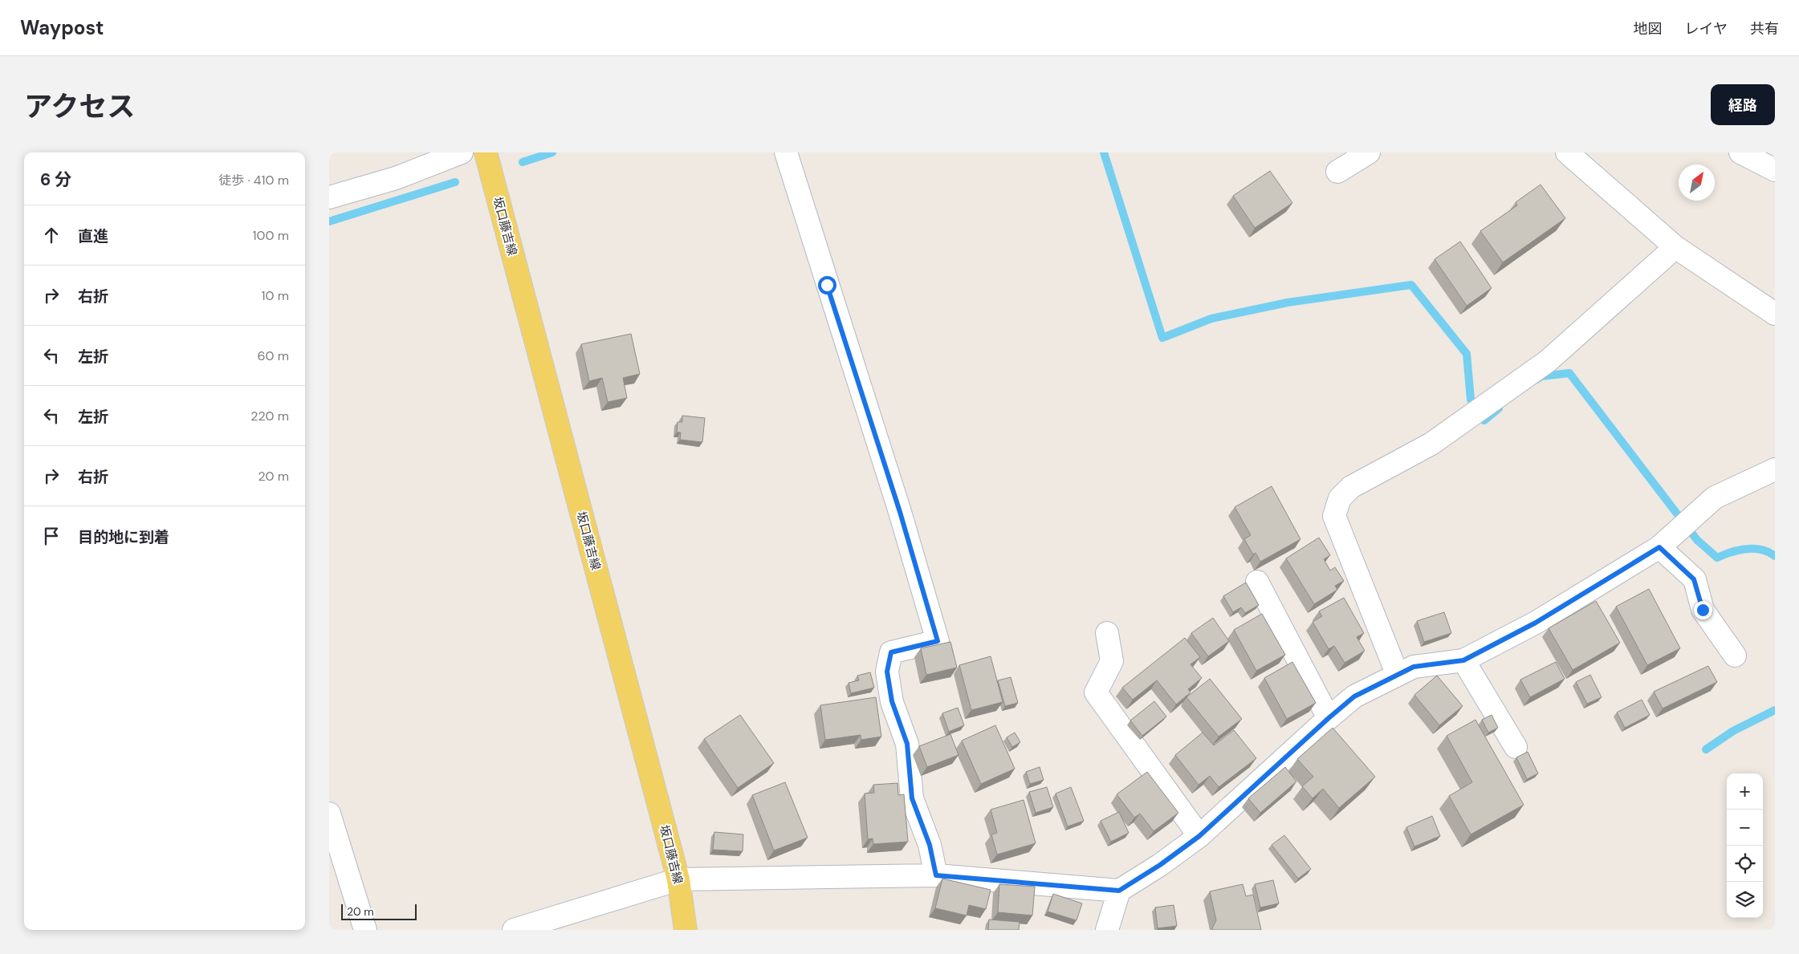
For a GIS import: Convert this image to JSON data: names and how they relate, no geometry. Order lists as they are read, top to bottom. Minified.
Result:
{"streets":{"main road":["坂口藤吉線"]},"scale_bar":"20 m","north":"top right","page":{"header":"Waypost","nav":["地図","レイヤ","共有"],"title":"アクセス","buttons":"経路","heading":["6 分","徒歩 · 410 m"],"list":[["直進","100 m"],["右折","10 m"],["左折","60 m"],["左折","220 m"],["右折","20 m"],"目的地に到着"],"map_buttons":["+","−"],"scale":"20 m"}}
